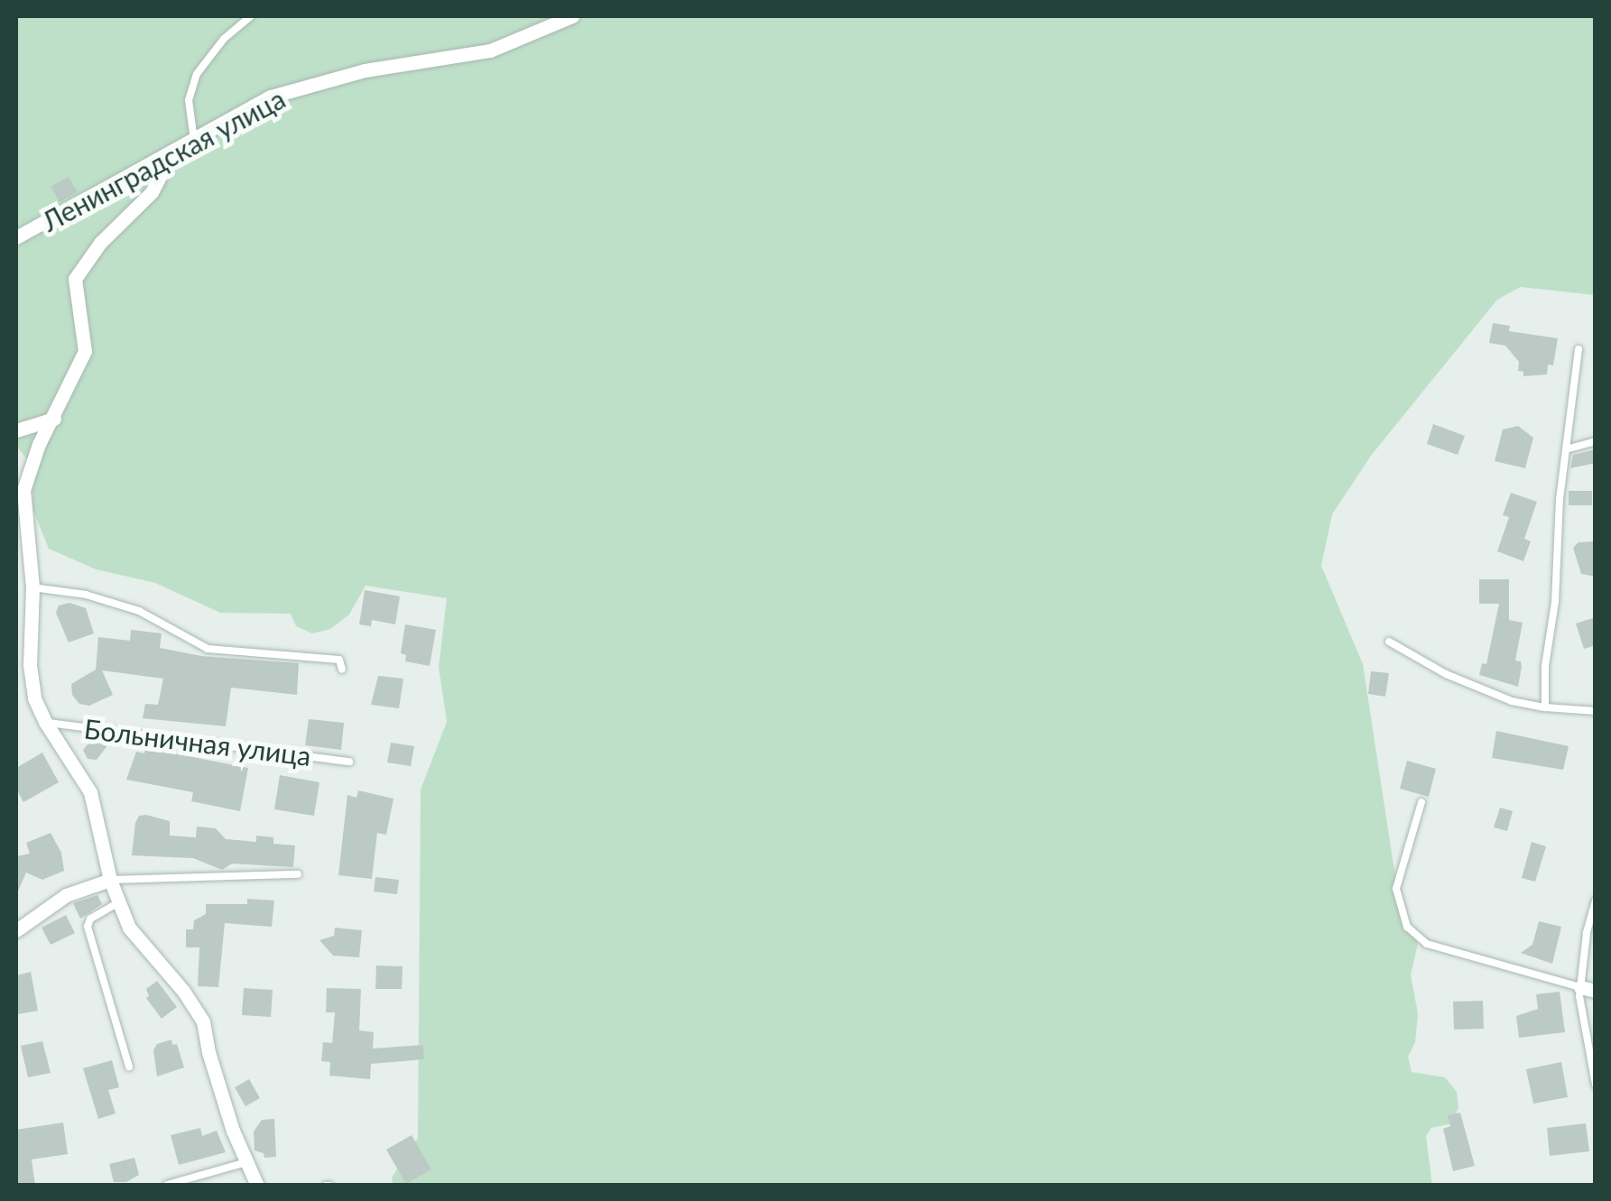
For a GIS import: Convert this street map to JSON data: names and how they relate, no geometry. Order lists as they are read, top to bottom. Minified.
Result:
{"streets":{"street":["Ленинградская улица","Больничная улица"]},"crossings":[["Ленинградская улица","Больничная улица"]]}
